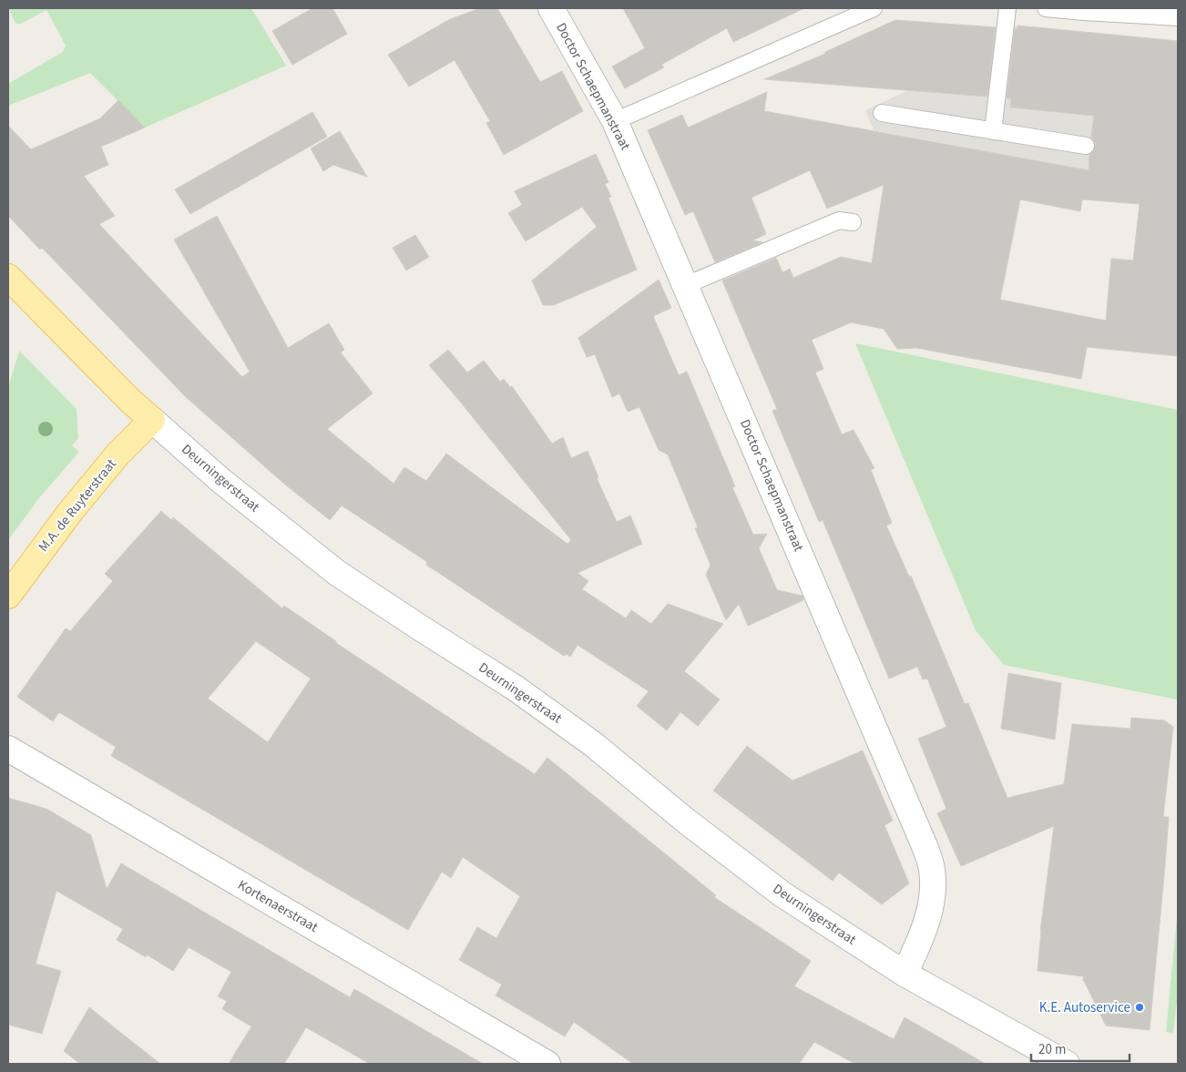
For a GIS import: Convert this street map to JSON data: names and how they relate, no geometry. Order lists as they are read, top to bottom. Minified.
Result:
{"streets":{"main road":["Deurningerstraat","M.A. de Ruyterstraat"],"street":["Doctor Schaepmanstraat","Kortenaerstraat"]},"crossings":[["Doctor Schaepmanstraat","Deurningerstraat"],["Deurningerstraat","M.A. de Ruyterstraat"]],"places":["K.E. Autoservice"],"scale_bar":"20 m"}
